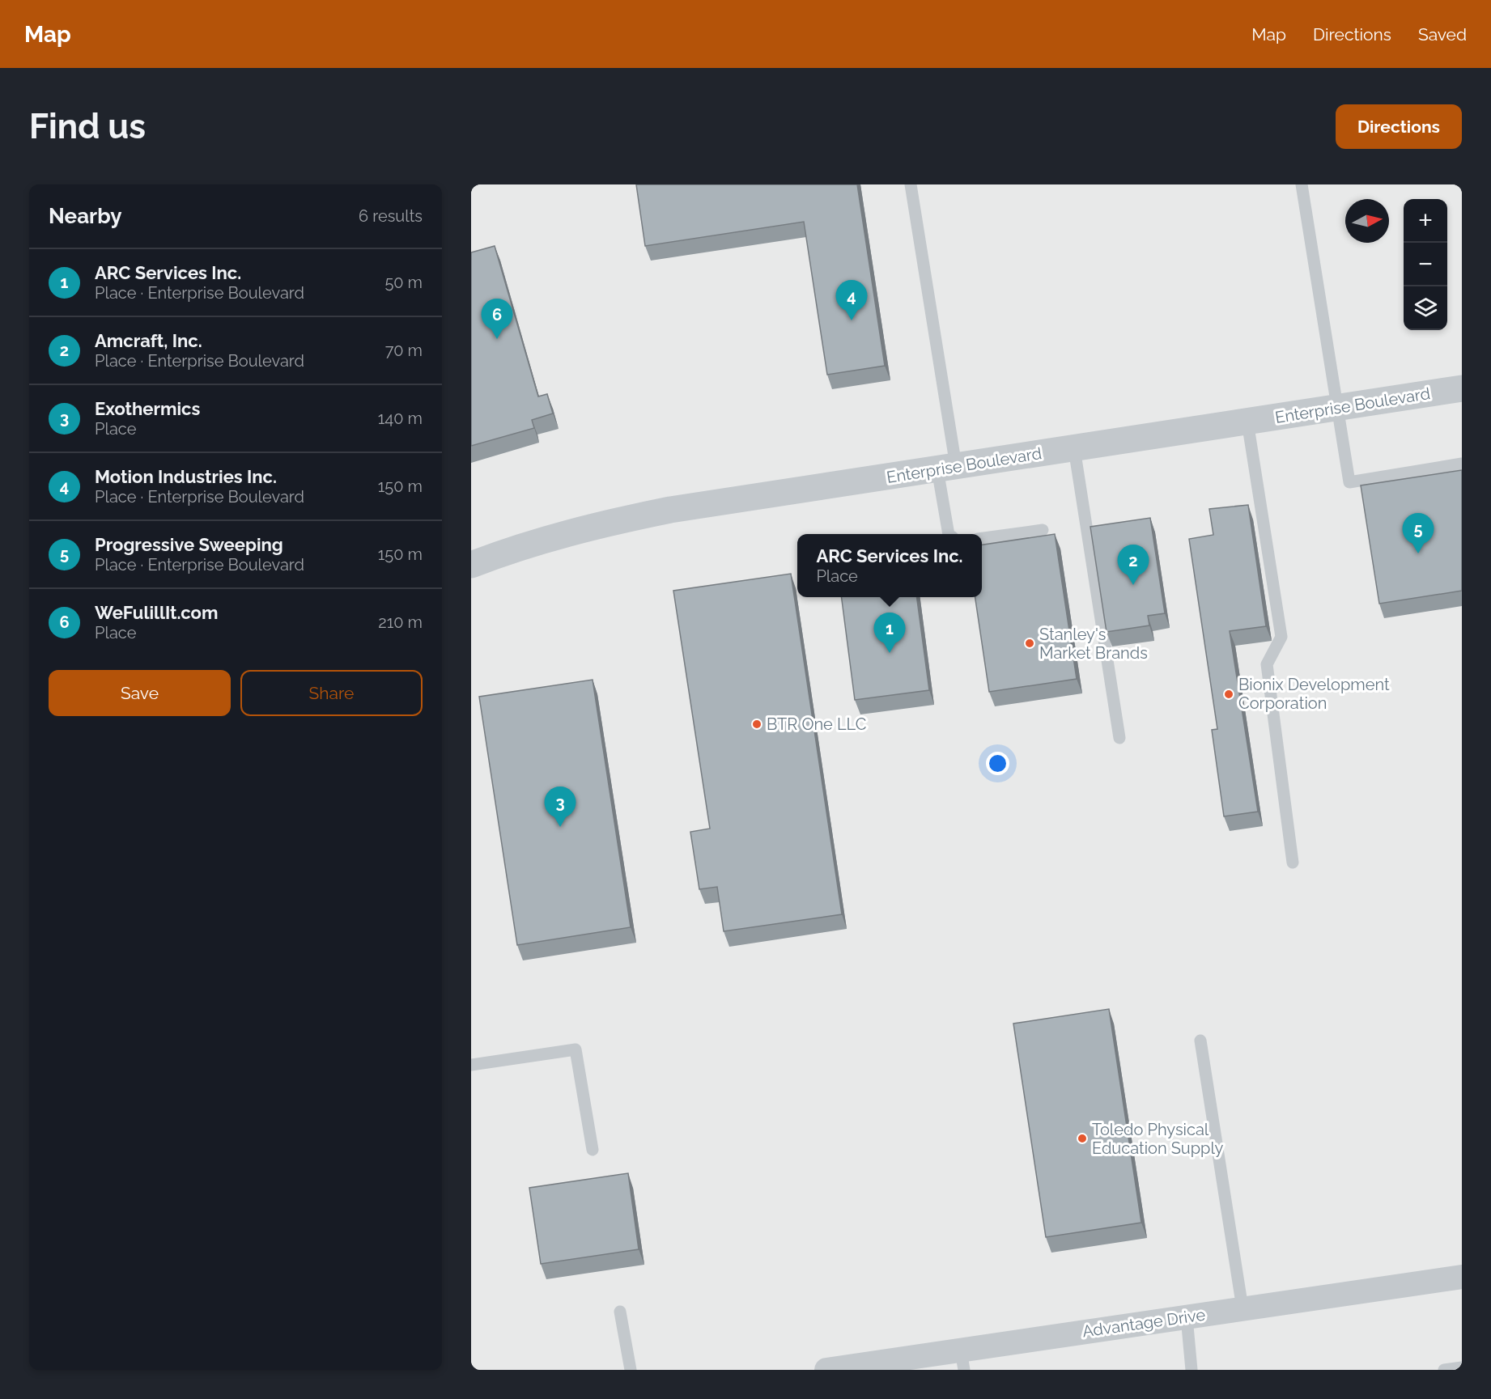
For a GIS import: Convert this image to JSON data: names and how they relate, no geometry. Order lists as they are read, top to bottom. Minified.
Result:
{"streets":{"street":["Enterprise Boulevard","Advantage Drive"]},"places":["Stanley's Market Brands","Bionix Development Corporation","BTR One LLC","Toledo Physical Education Supply"],"north":"right","page":{"header":"Map","nav":["Map","Directions","Saved"],"buttons":["Directions",["Save","Share"]],"title":"Find us","heading":["Nearby","6 results"],"map_buttons":["+","−"],"list":[{"mark":"1","name":"ARC Services Inc.","note":"Place · Enterprise Boulevard","value":"50 m"},{"mark":"2","name":"Amcraft, Inc.","note":"Place · Enterprise Boulevard","value":"70 m"},{"mark":"3","name":"Exothermics","note":"Place","value":"140 m"},{"mark":"4","name":"Motion Industries Inc.","note":"Place · Enterprise Boulevard","value":"150 m"},{"mark":"5","name":"Progressive Sweeping","note":"Place · Enterprise Boulevard","value":"150 m"},{"mark":"6","name":"WeFulillIt.com","note":"Place","value":"210 m"}],"pins":["4","6","5","2","1","3"],"popup":["ARC Services Inc.","Place"]}}
